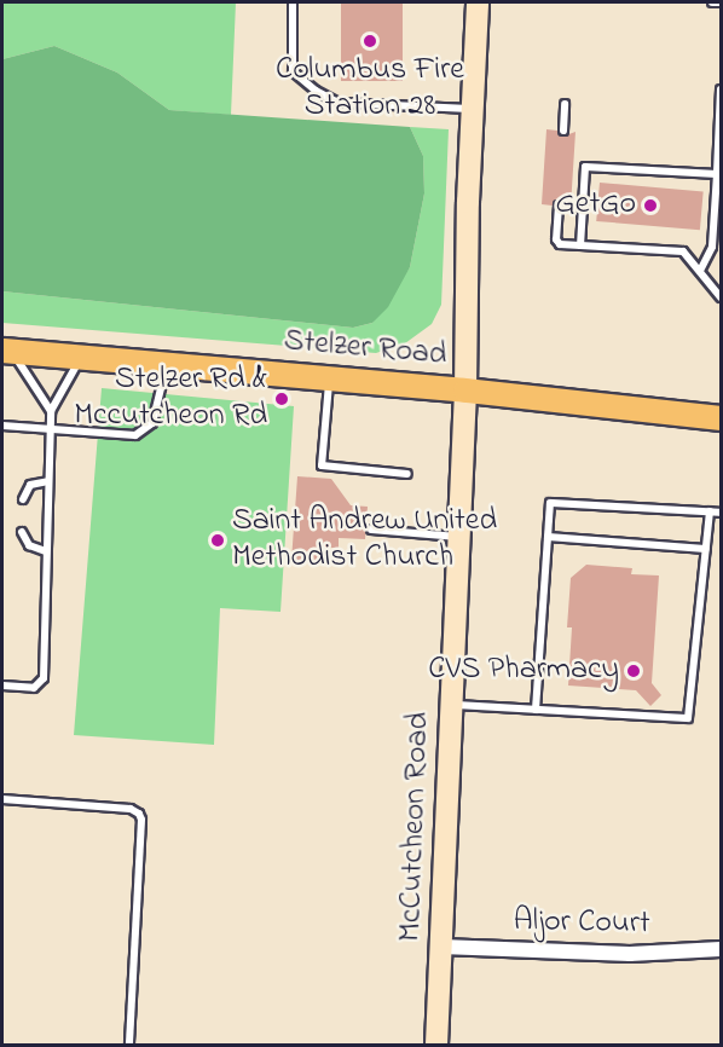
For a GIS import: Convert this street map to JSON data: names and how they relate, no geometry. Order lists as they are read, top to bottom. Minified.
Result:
{"streets":{"main road":["Stelzer Road","McCutcheon Road"],"street":["Aljor Court"]},"crossings":[["Stelzer Road","McCutcheon Road"],["McCutcheon Road","Aljor Court"]],"places":["Columbus Fire Station 28","GetGo","Stelzer Rd & Mccutcheon Rd","Saint Andrew United Methodist Church","CVS Pharmacy"]}
